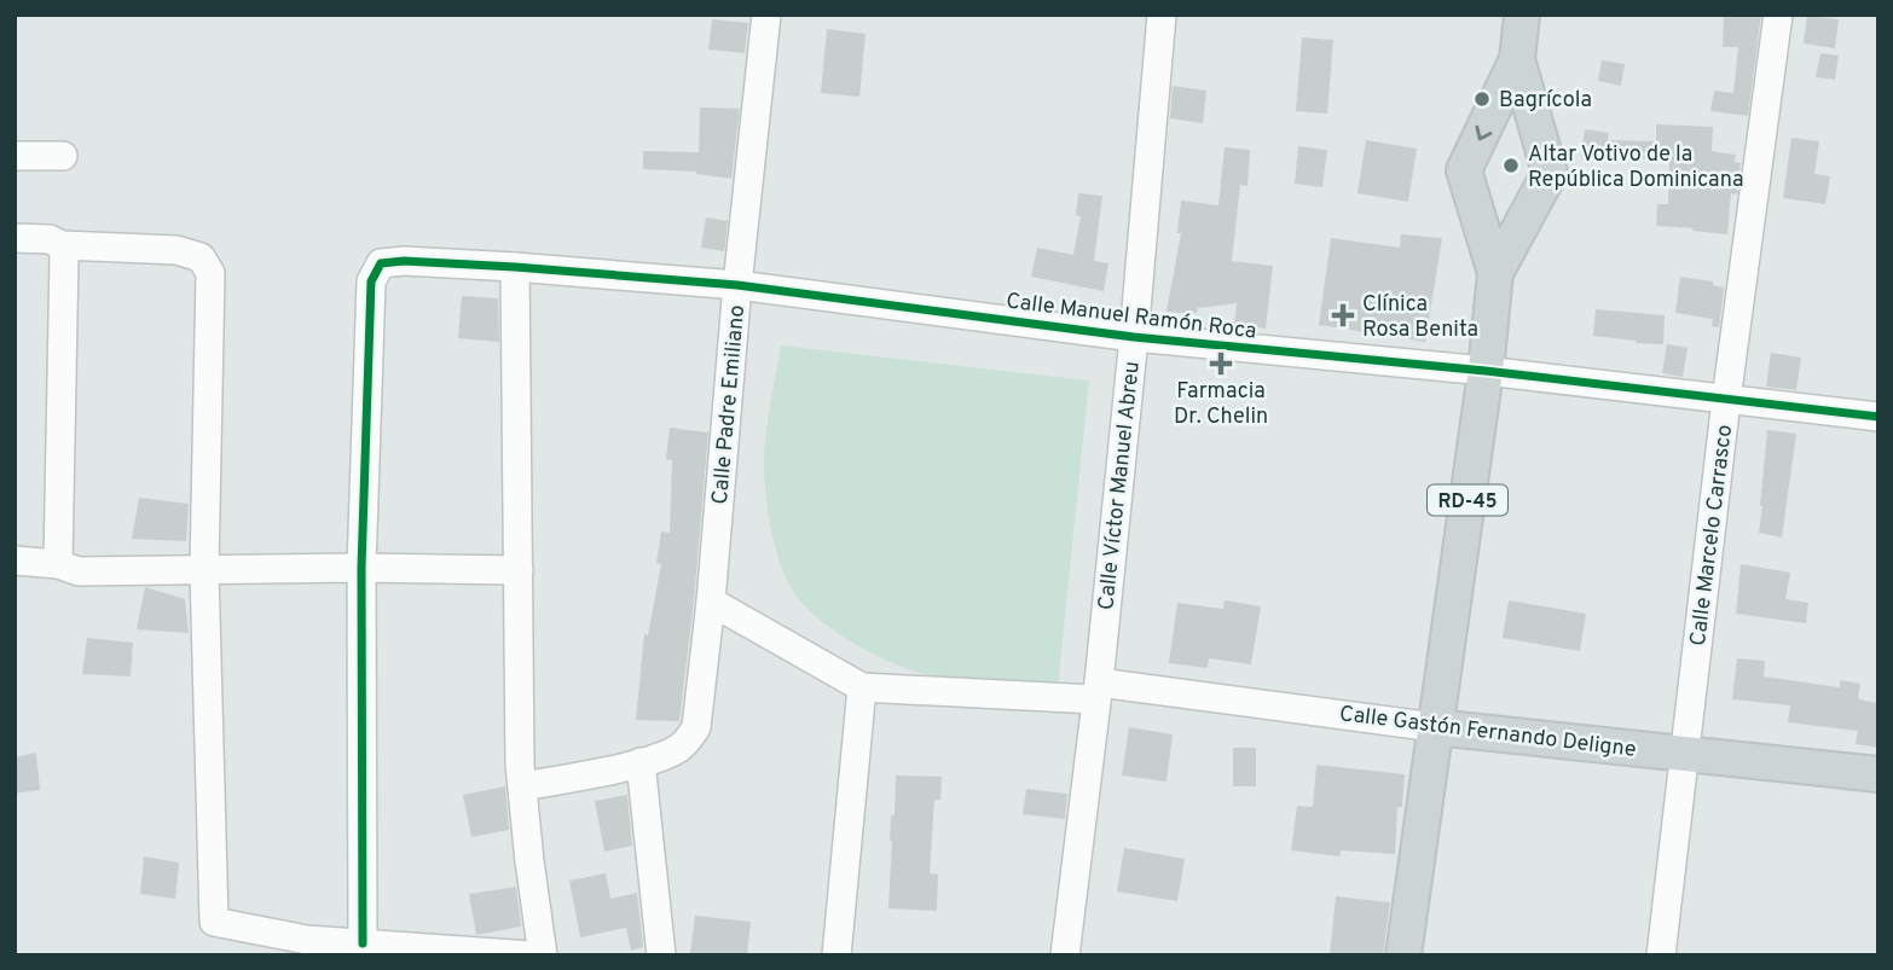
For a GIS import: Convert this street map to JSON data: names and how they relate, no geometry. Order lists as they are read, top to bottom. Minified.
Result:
{"streets":{"main road":["RD-45","Calle Gastón Fernando Deligne"],"street":["Calle Manuel Ramón Roca","Calle Padre Emiliano","Calle Víctor Manuel Abreu","Calle Marcelo Carrasco"]},"crossings":[["Calle Manuel Ramón Roca","Calle Padre Emiliano"],["Calle Manuel Ramón Roca","Calle Víctor Manuel Abreu"],["Calle Manuel Ramón Roca","RD-45"],["Calle Manuel Ramón Roca","Calle Marcelo Carrasco"],["Calle Víctor Manuel Abreu","Calle Gastón Fernando Deligne"],["RD-45","Calle Gastón Fernando Deligne"],["Calle Marcelo Carrasco","Calle Gastón Fernando Deligne"]],"places":{"other":["Bagrícola","Altar Votivo de la República Dominicana"],"health":["Clínica Rosa Benita","Farmacia Dr. Chelin"]}}
